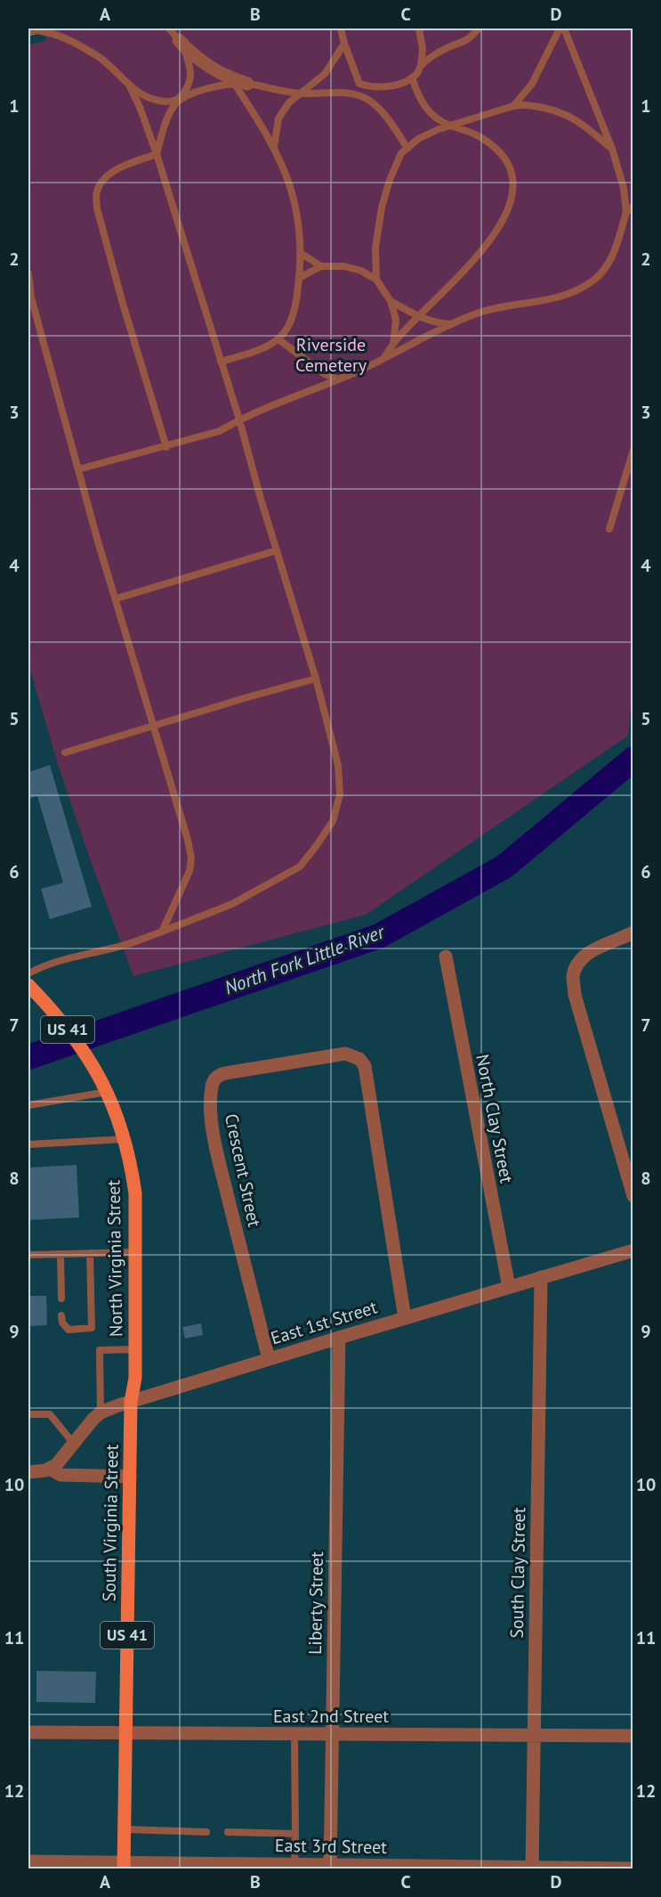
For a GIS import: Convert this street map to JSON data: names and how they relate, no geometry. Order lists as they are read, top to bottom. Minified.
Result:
{"streets":{"main road":["US 41","North Virginia Street","South Virginia Street"],"street":["North Clay Street","Crescent Street","East 1st Street","South Clay Street","Liberty Street","East 2nd Street","East 3rd Street"]},"crossings":[["North Clay Street","East 1st Street"],["Crescent Street","East 1st Street"],["North Virginia Street","East 1st Street"],["North Virginia Street","South Virginia Street"],["East 1st Street","South Virginia Street"],["East 1st Street","South Clay Street"],["East 1st Street","Liberty Street"],["South Virginia Street","East 2nd Street"],["South Virginia Street","East 3rd Street"],["South Clay Street","East 2nd Street"],["South Clay Street","East 3rd Street"],["Liberty Street","East 2nd Street"],["Liberty Street","East 3rd Street"]],"water":["North Fork Little River"],"parks":["Riverside Cemetery"],"grid":{"columns":["A","B","C","D"],"rows":["1","2","3","4","5","6","7","8","9","10","11","12"]}}
